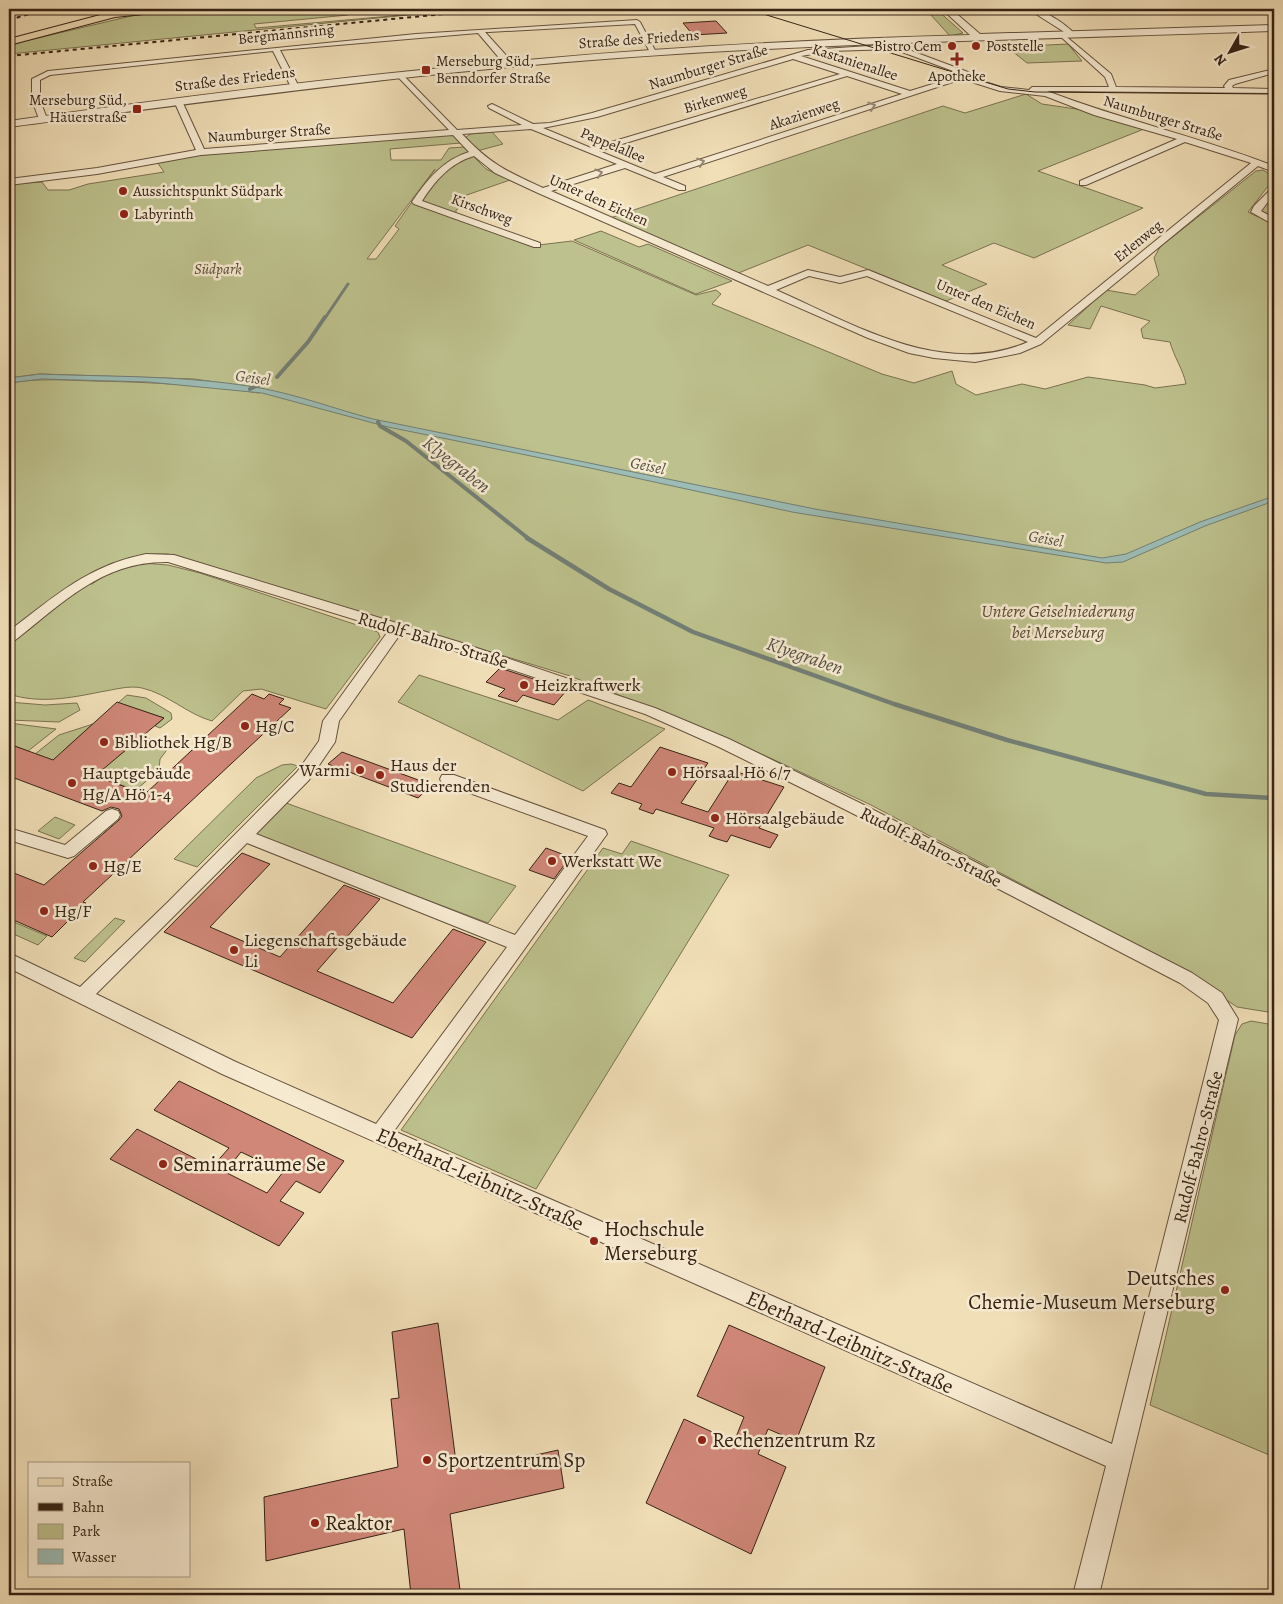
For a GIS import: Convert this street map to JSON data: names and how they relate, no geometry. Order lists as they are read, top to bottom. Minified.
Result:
{"streets":{"street":["Bergmannsring","Straße des Friedens","Kastanienallee","Naumburger Straße","Birkenweg","Akazienweg","Pappelallee","Unter den Eichen","Kirschweg","Erlenweg","Rudolf-Bahro-Straße","Eberhard-Leibnitz-Straße"]},"crossings":[["Bergmannsring","Straße des Friedens"],["Straße des Friedens","Naumburger Straße"],["Straße des Friedens","Unter den Eichen"],["Kastanienallee","Naumburger Straße"],["Kastanienallee","Birkenweg"],["Kastanienallee","Akazienweg"],["Naumburger Straße","Akazienweg"],["Naumburger Straße","Pappelallee"],["Naumburger Straße","Unter den Eichen"],["Naumburger Straße","Erlenweg"],["Birkenweg","Pappelallee"],["Akazienweg","Pappelallee"],["Unter den Eichen","Kirschweg"],["Unter den Eichen","Erlenweg"],["Rudolf-Bahro-Straße","Eberhard-Leibnitz-Straße"]],"one_way":["Akazienweg"],"water":["Geisel","Klyegraben"],"parks":["Südpark","Untere Geiselniederung bei Merseburg"],"places":{"other":["Bistro Cem","Poststelle","Aussichtspunkt Südpark","Labyrinth","Heizkraftwerk","Hg/C","Bibliothek Hg/B","Warmi","Hörsaal Hö 6/7","Haus der Studierenden","Hauptgebäude Hg/A Hö 1-4","Hörsaalgebäude","Werkstatt We","Hg/E","Hg/F","Liegenschaftsgebäude Li","Seminarräume Se","Hochschule Merseburg","Deutsches Chemie-Museum Merseburg","Rechenzentrum Rz","Sportzentrum Sp","Reaktor"],"health":["Apotheke"],"transit":["Merseburg Süd, Benndorfer Straße","Merseburg Süd, Häuerstraße"]},"legend":["Straße","Bahn","Park","Wasser"],"north":"bottom left"}
